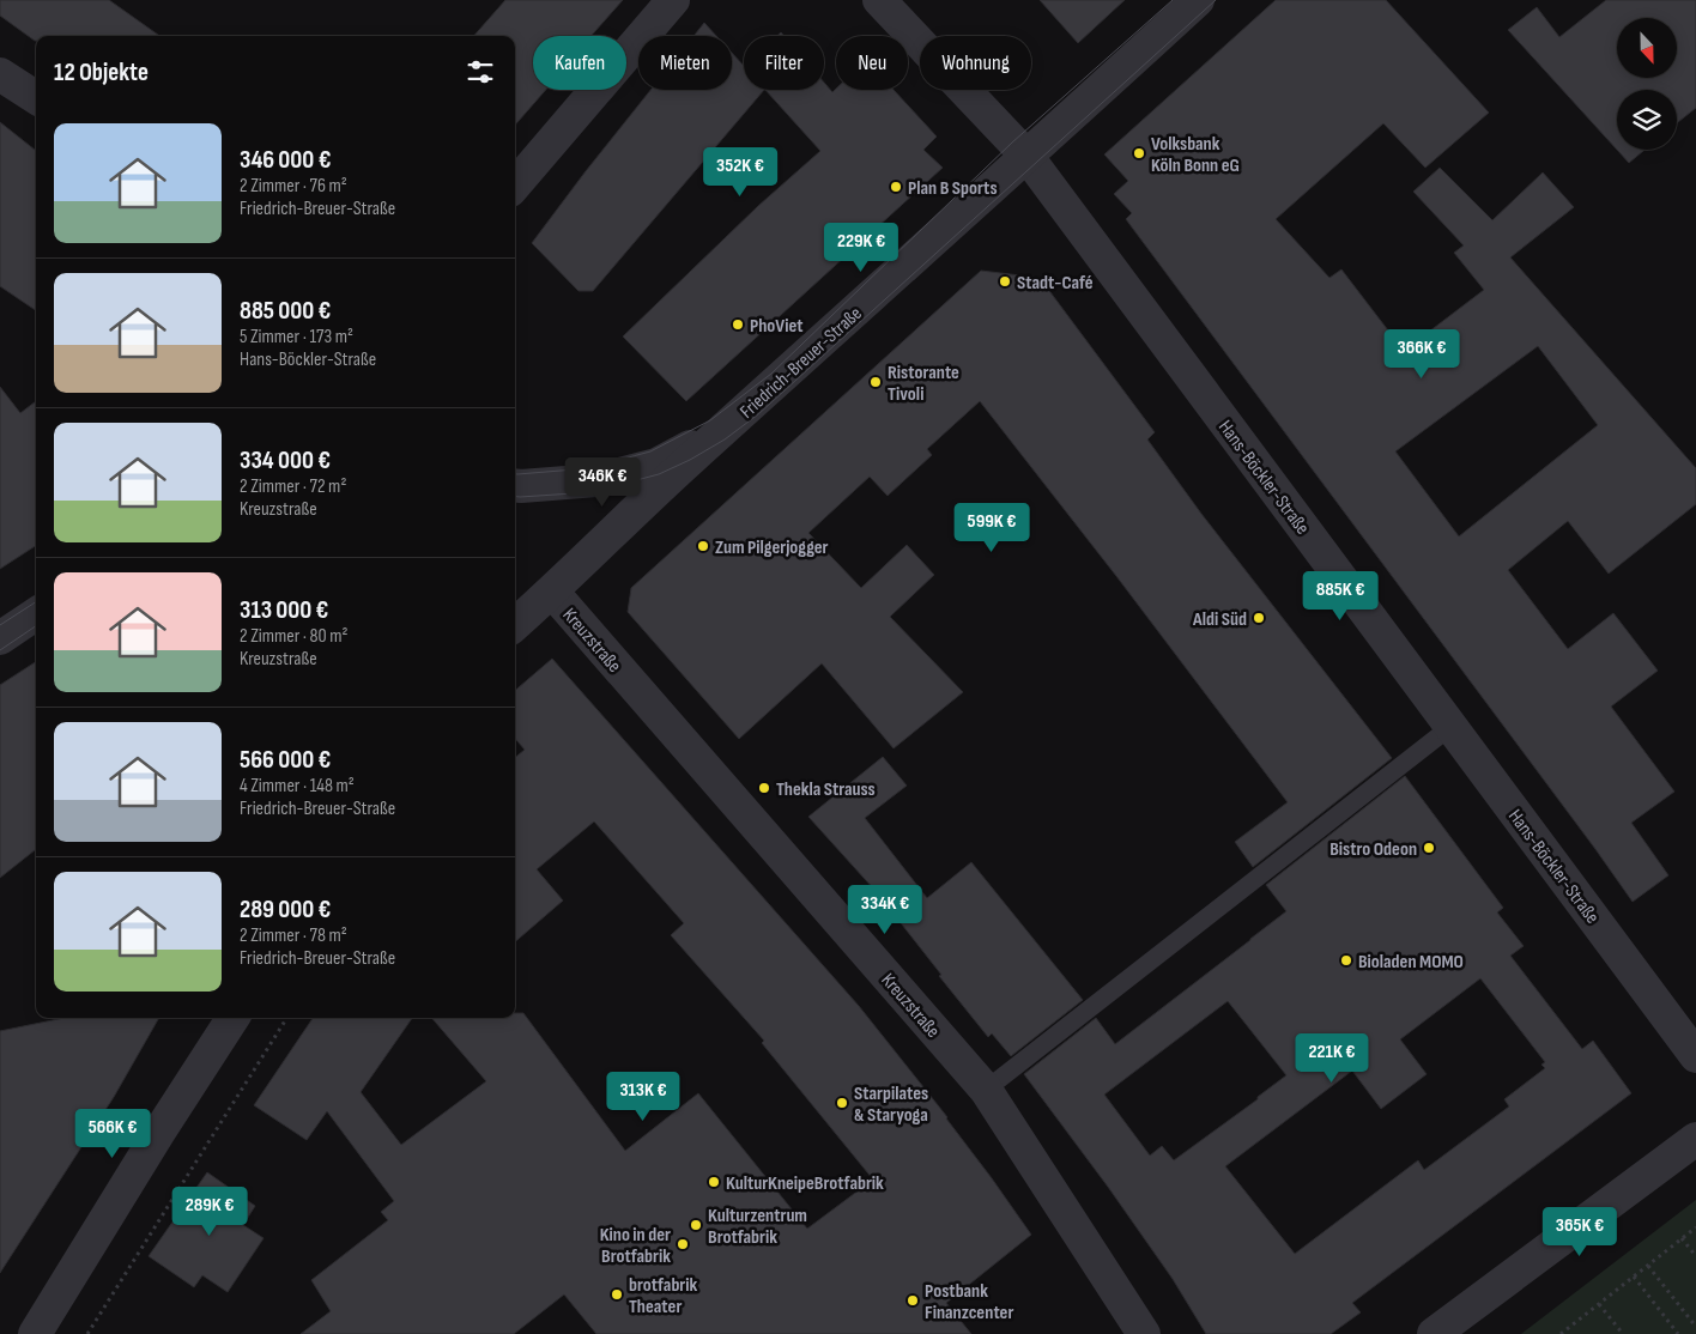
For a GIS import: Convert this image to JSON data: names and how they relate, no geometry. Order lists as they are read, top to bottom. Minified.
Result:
{"streets":{"street":["Friedrich-Breuer-Straße","Hans-Böckler-Straße","Kreuzstraße"]},"crossings":[["Friedrich-Breuer-Straße","Hans-Böckler-Straße"],["Friedrich-Breuer-Straße","Kreuzstraße"]],"places":["Volksbank Köln Bonn eG","Plan B Sports","Stadt-Café","PhoViet","Ristorante Tivoli","Zum Pilgerjogger","Aldi Süd","Thekla Strauss","Bistro Odeon","Bioladen MOMO","Starpilates & Staryoga","KulturKneipeBrotfabrik","Kulturzentrum Brotfabrik","Kino in der Brotfabrik","brotfabrik Theater","Postbank Finanzcenter"],"north":"bottom","page":{"chip":["Kaufen","Mieten","Filter","Neu","Wohnung"],"heading":"12 Objekte","list":[{"name":"346 000 €","note":"2 Zimmer · 76 m² · Friedrich-Breuer-Straße"},{"name":"885 000 €","note":"5 Zimmer · 173 m² · Hans-Böckler-Straße"},{"name":"334 000 €","note":"2 Zimmer · 72 m² · Kreuzstraße"},{"name":"313 000 €","note":"2 Zimmer · 80 m² · Kreuzstraße"},{"name":"566 000 €","note":"4 Zimmer · 148 m² · Friedrich-Breuer-Straße"},{"name":"289 000 €","note":"2 Zimmer · 78 m² · Friedrich-Breuer-Straße"}],"price":["352K €","229K €","366K €","346K €","599K €","885K €","334K €","221K €","313K €","566K €","289K €","365K €"]}}
